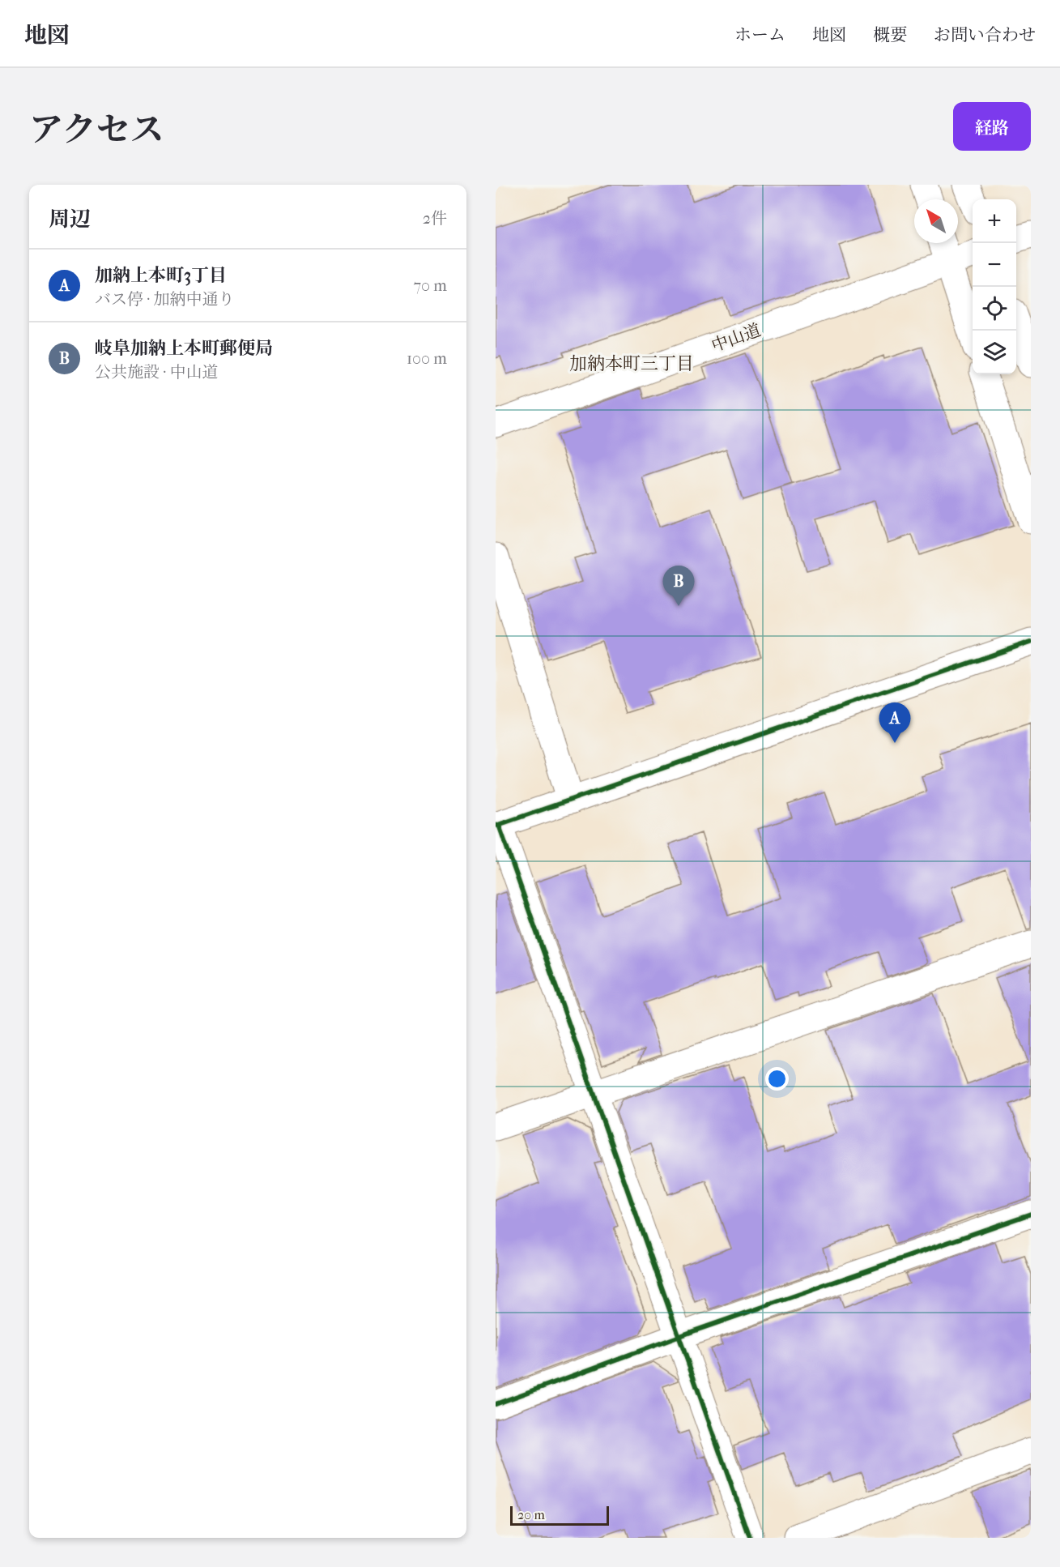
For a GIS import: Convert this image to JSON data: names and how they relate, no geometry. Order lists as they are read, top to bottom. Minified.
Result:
{"streets":{"main road":["中山道"]},"districts":["加納本町三丁目"],"scale_bar":"20 m","north":"top left","page":{"header":"地図","nav":["ホーム","地図","概要","お問い合わせ"],"title":"アクセス","buttons":"経路","heading":["周辺","2件"],"map_buttons":["+","−"],"list":[{"mark":"A","name":"加納上本町3丁目","note":"バス停 · 加納中通り","value":"70 m"},{"mark":"B","name":"岐阜加納上本町郵便局","note":"公共施設 · 中山道","value":"100 m"}],"pins":["B","A"],"scale":"20 m"}}
